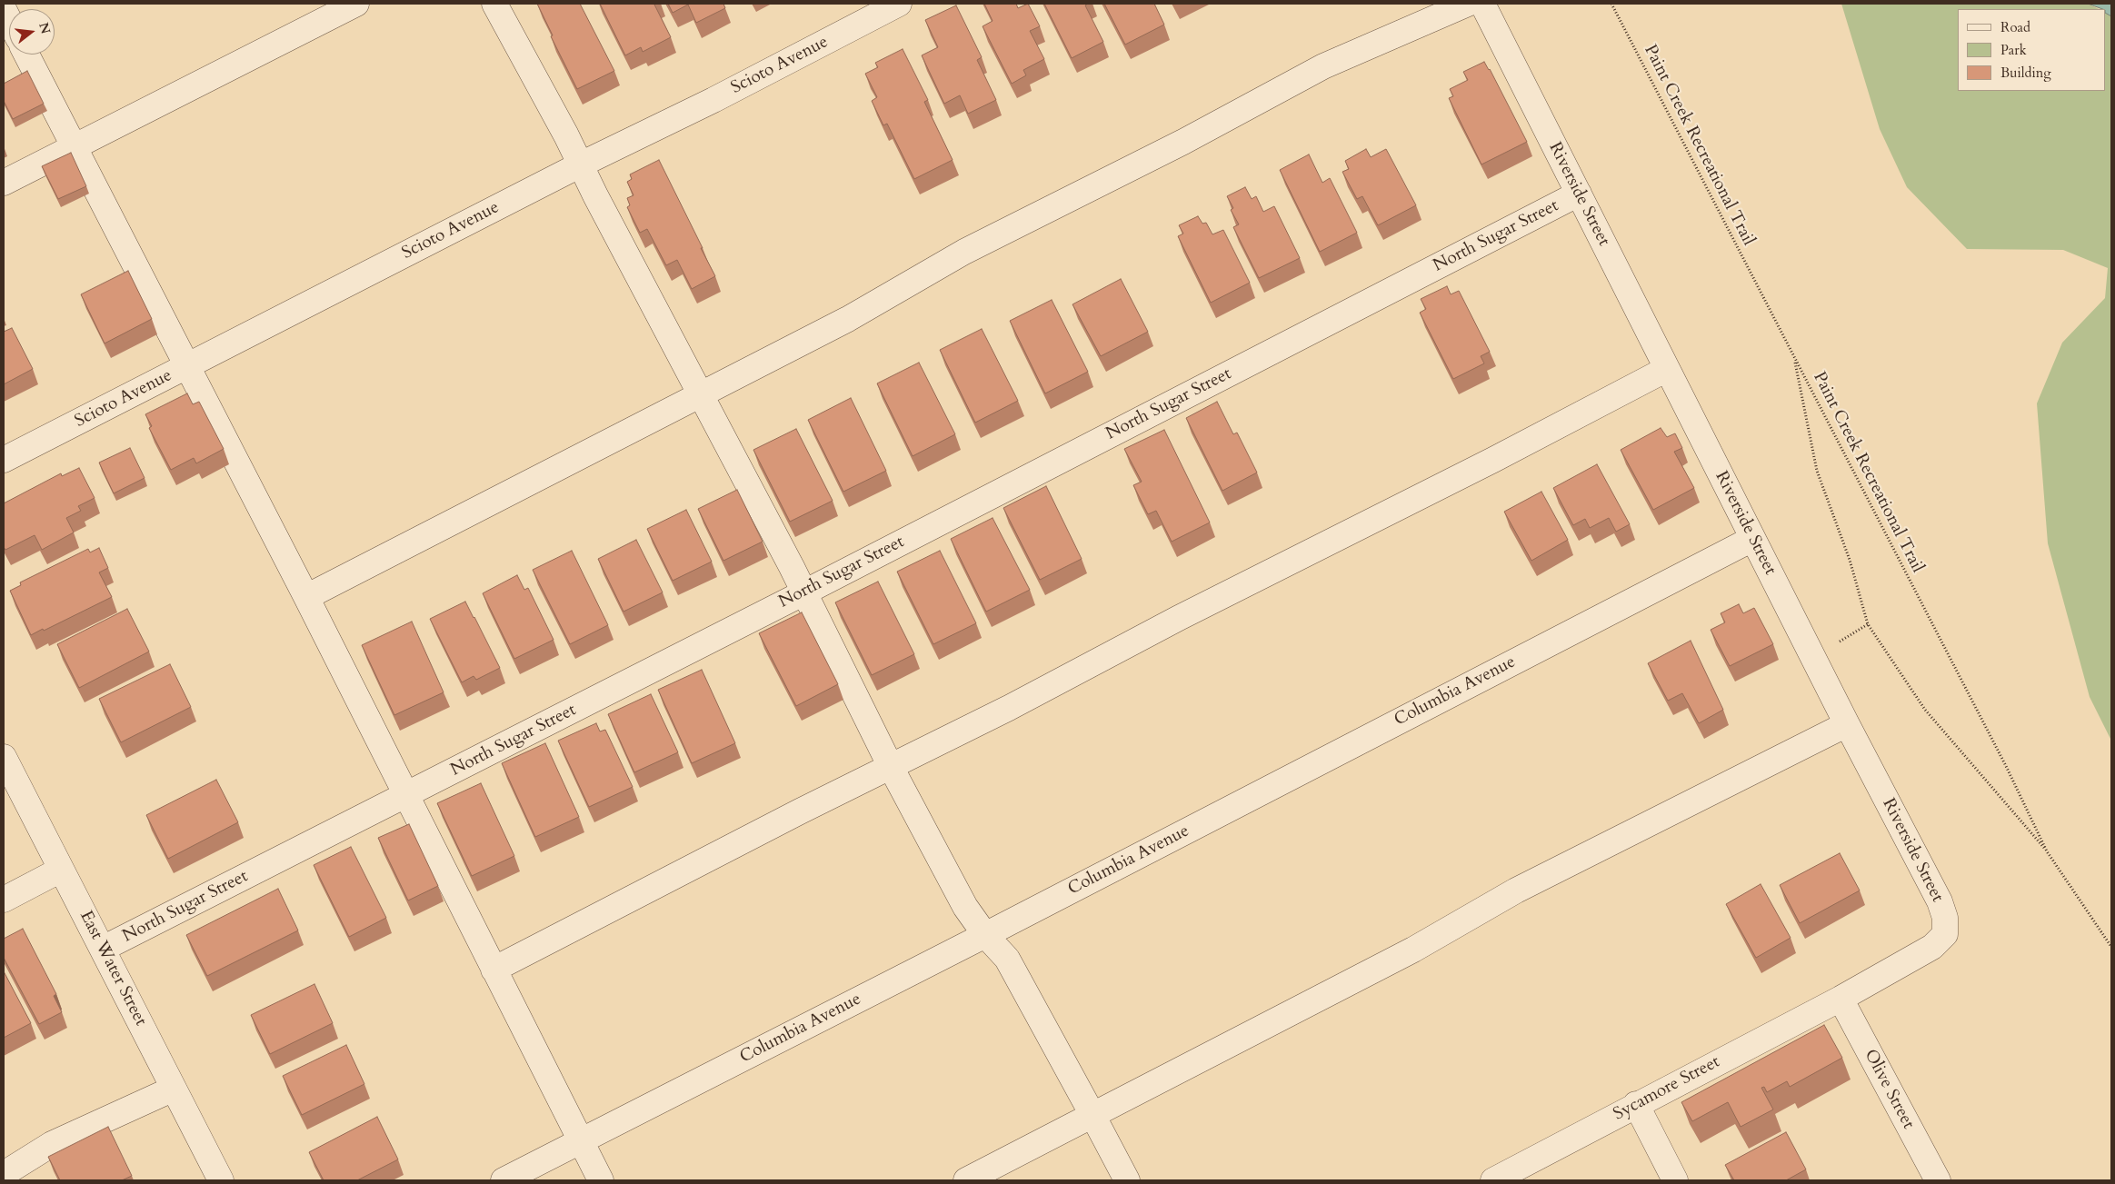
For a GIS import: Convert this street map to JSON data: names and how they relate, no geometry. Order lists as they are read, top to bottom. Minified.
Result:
{"streets":{"street":["Scioto Avenue","Riverside Street","North Sugar Street","Columbia Avenue","East Water Street","Sycamore Street","Olive Street"],"path":["Paint Creek Recreational Trail"]},"crossings":[["Riverside Street","North Sugar Street"],["Riverside Street","Columbia Avenue"],["Riverside Street","Sycamore Street"],["Riverside Street","Olive Street"],["North Sugar Street","East Water Street"],["Sycamore Street","Olive Street"]],"legend":["Road","Park","Building"],"north":"right"}
